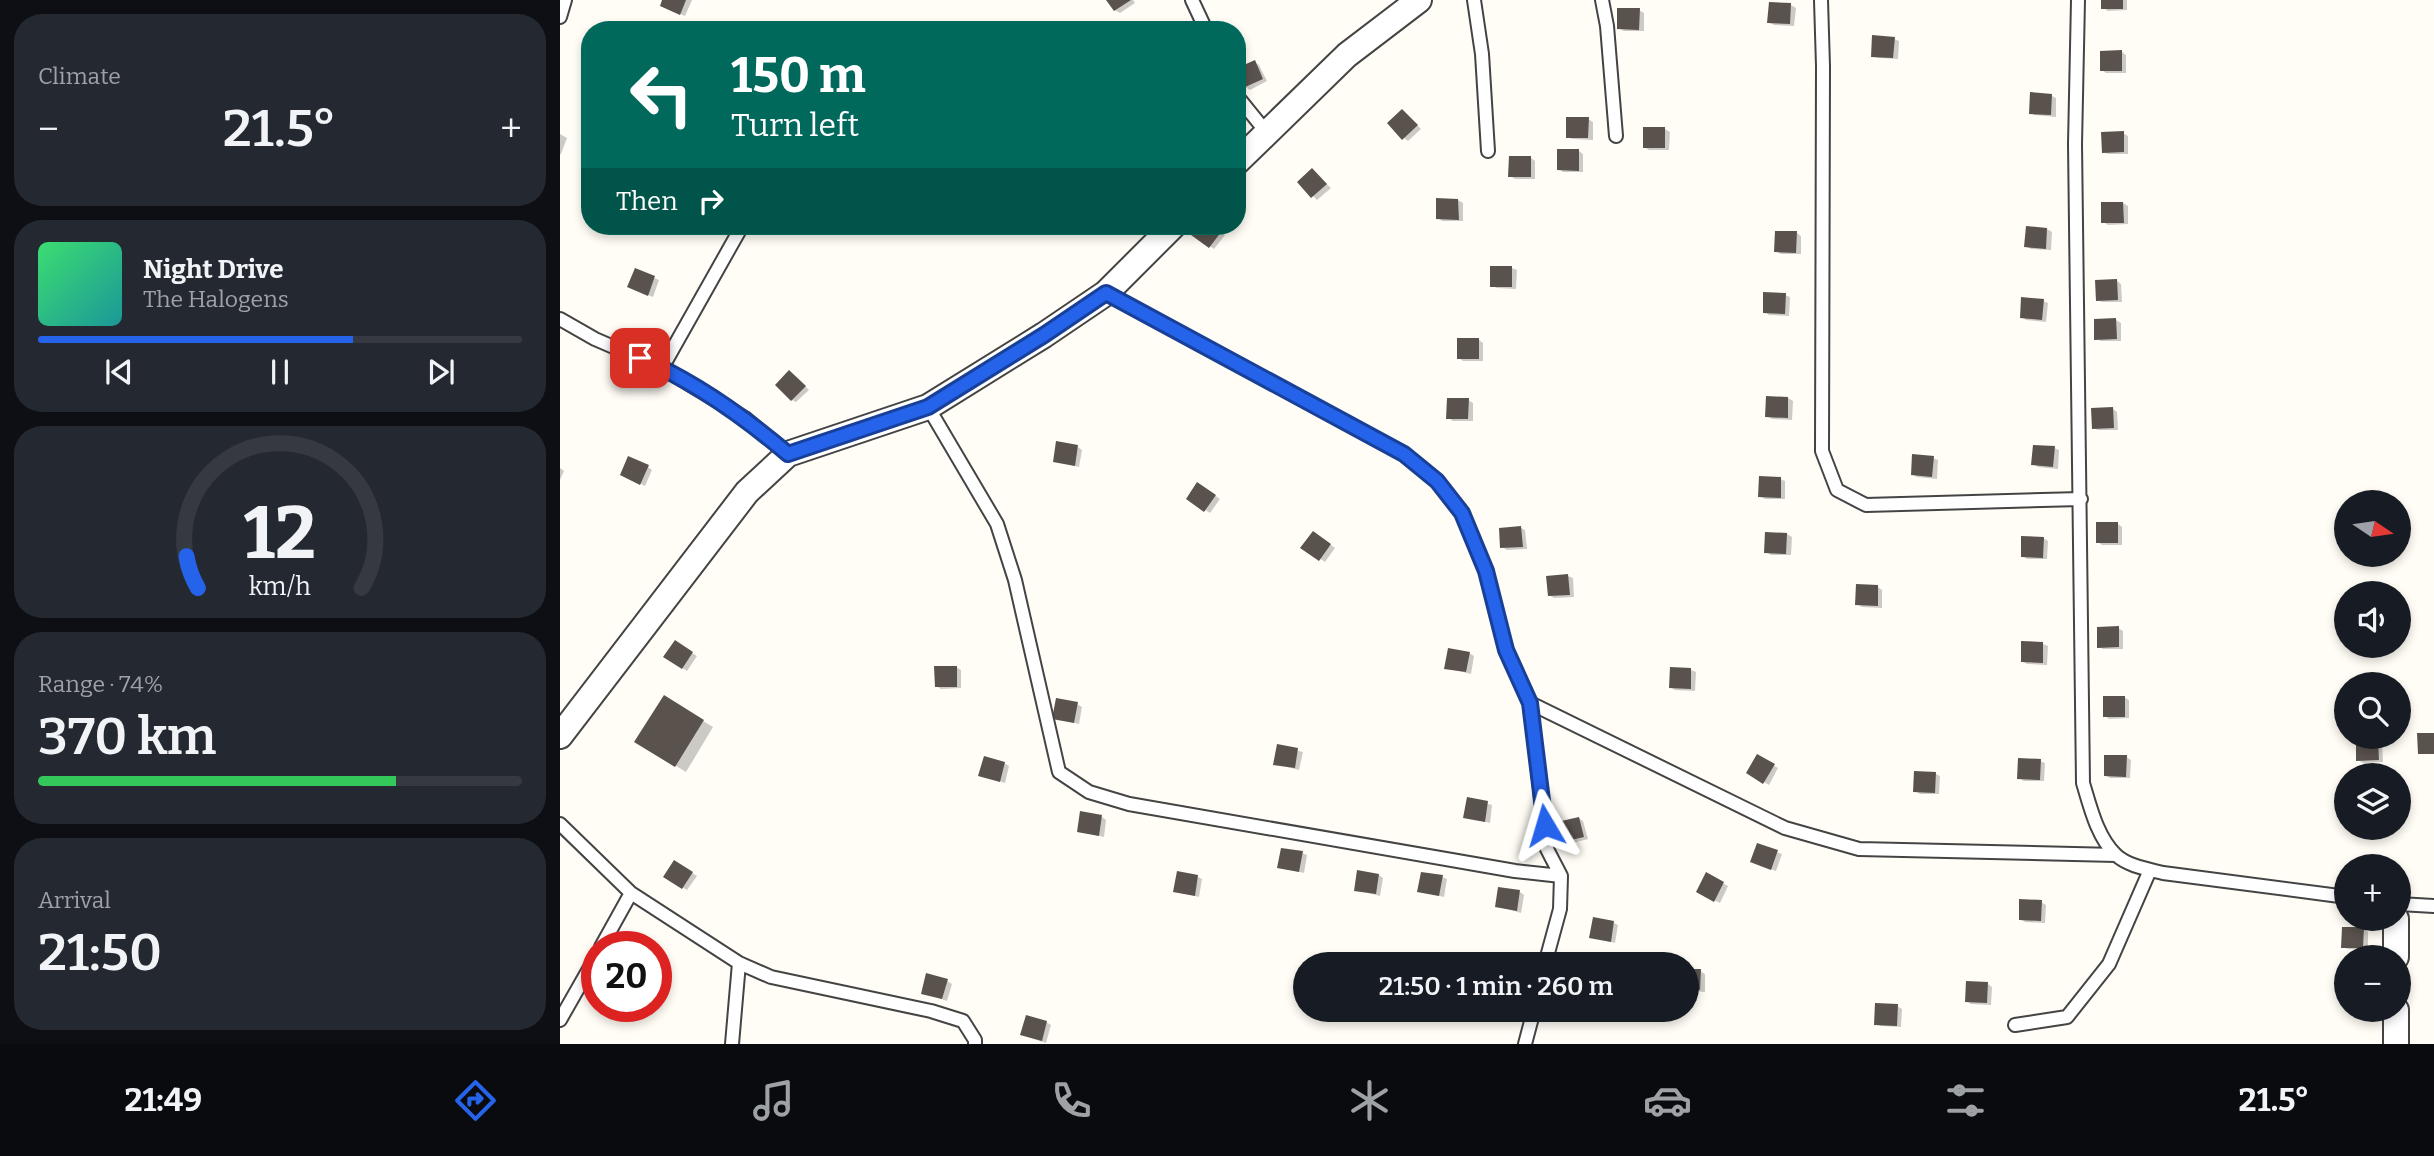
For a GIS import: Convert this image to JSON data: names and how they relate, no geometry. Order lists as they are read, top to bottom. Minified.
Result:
{"north":"right","page":{"tile":["Climate",["Range · 74%","370 km"],["Arrival","21:50"]],"turn":["150 m","Turn left"],"heat":["−","21.5°","+"],"then":"Then","song":["Night Drive","The Halogens"],"map_buttons":["+","−"],"limit":"20","trip":"21:50 · 1 min · 260 m","tabs":["21:49","21.5°"],"gauge":["12","km/h"]}}
